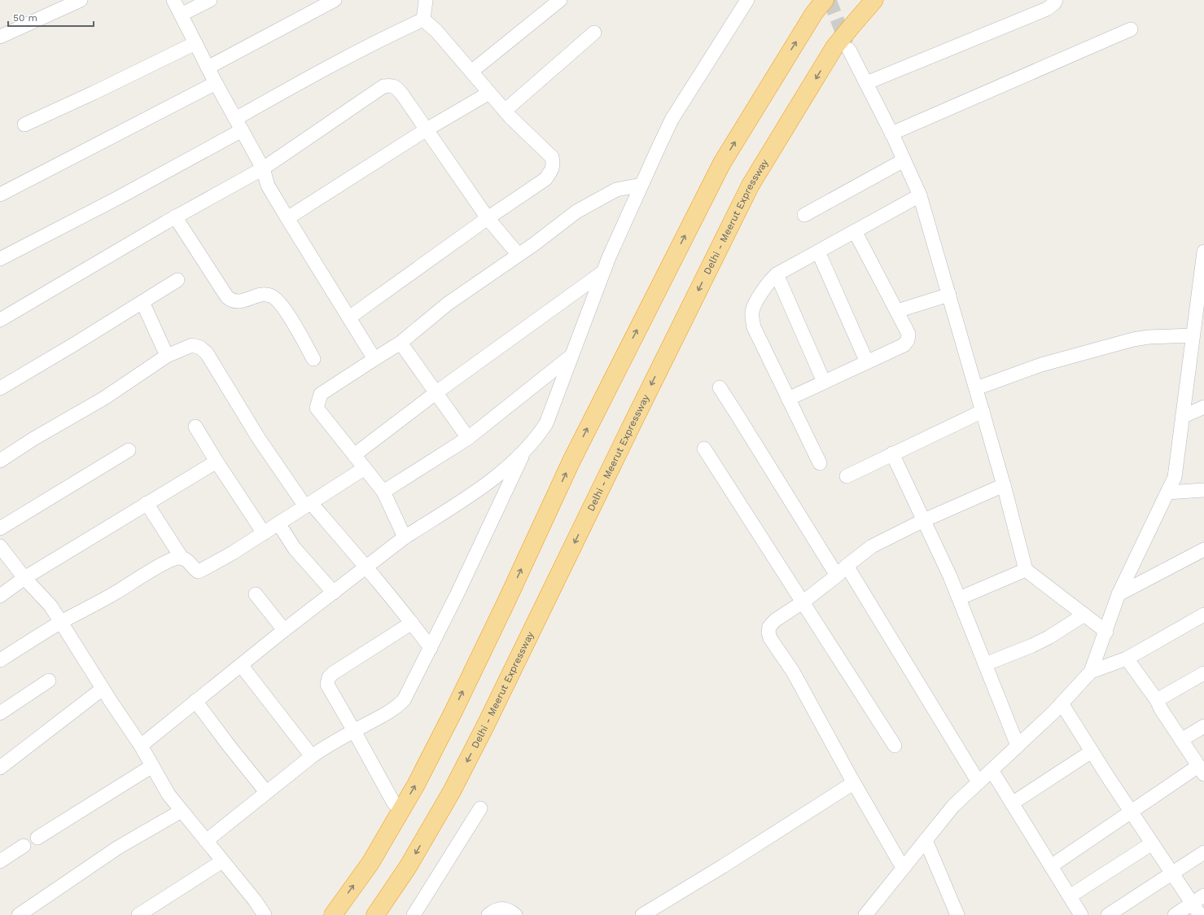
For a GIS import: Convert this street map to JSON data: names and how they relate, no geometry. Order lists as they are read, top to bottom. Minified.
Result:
{"streets":{"highway":["Delhi - Meerut Expressway"]},"scale_bar":"50 m"}
